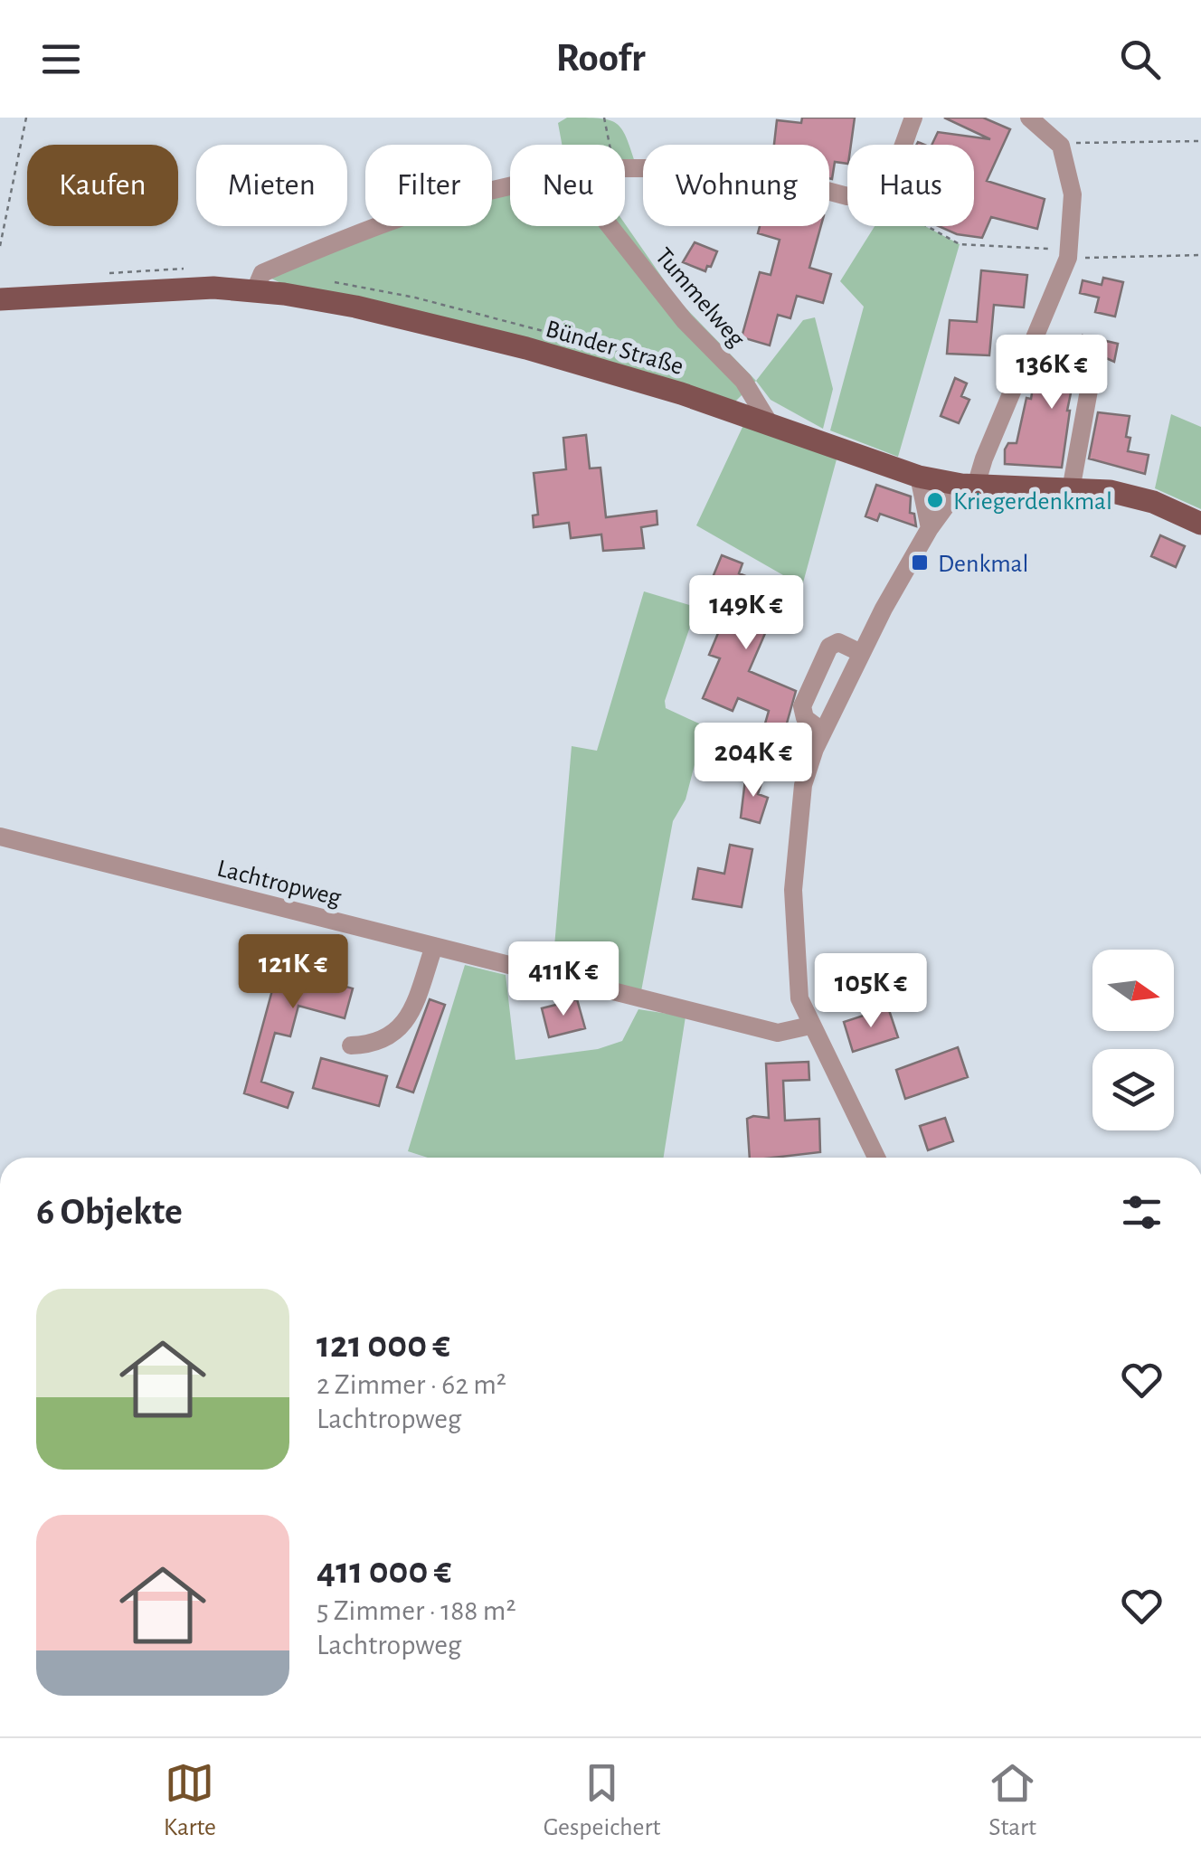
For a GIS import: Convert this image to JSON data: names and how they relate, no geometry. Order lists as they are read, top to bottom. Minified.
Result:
{"streets":{"main road":["Bünder Straße"],"street":["Tummelweg","Lachtropweg"]},"crossings":[["Tummelweg","Bünder Straße"]],"places":{"other":["Kriegerdenkmal"],"transit":["Denkmal"]},"north":"right","page":{"header":"Roofr","chip":["Kaufen","Mieten","Filter","Neu","Wohnung","Haus"],"price":["136K €","149K €","204K €","121K €","411K €","105K €"],"heading":"6 Objekte","list":[{"name":"121 000 €","note":"2 Zimmer · 62 m² · Lachtropweg"},{"name":"411 000 €","note":"5 Zimmer · 188 m² · Lachtropweg"}],"tabs":["Karte","Gespeichert","Start"]}}
